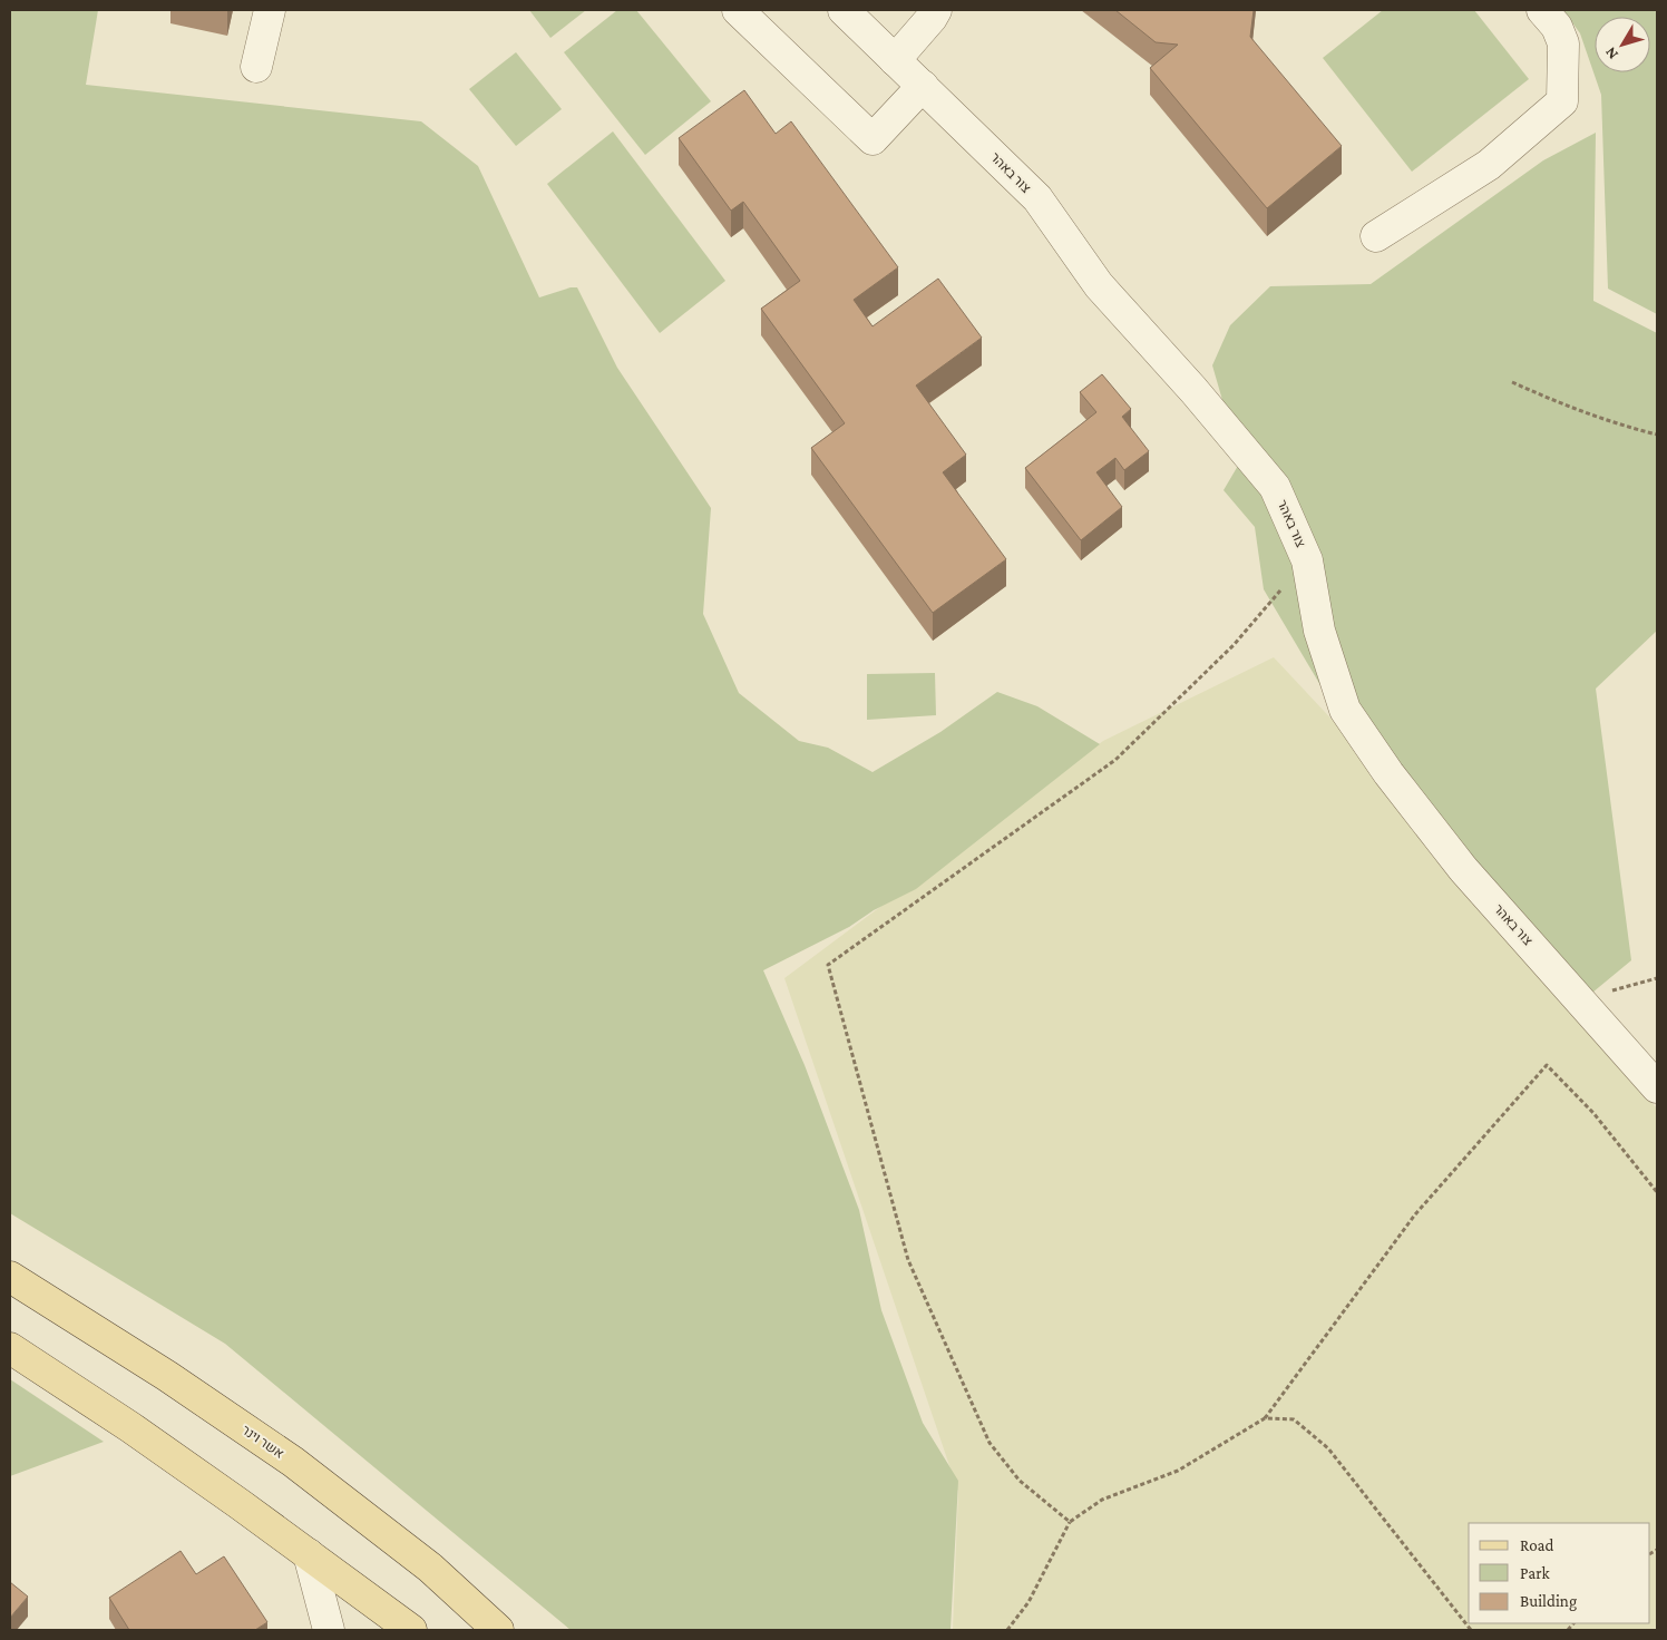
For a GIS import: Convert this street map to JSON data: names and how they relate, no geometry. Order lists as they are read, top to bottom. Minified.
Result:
{"streets":{"main road":["אשר וינר"],"street":["צור באהר"]},"legend":["Road","Park","Building"],"north":"bottom left"}
